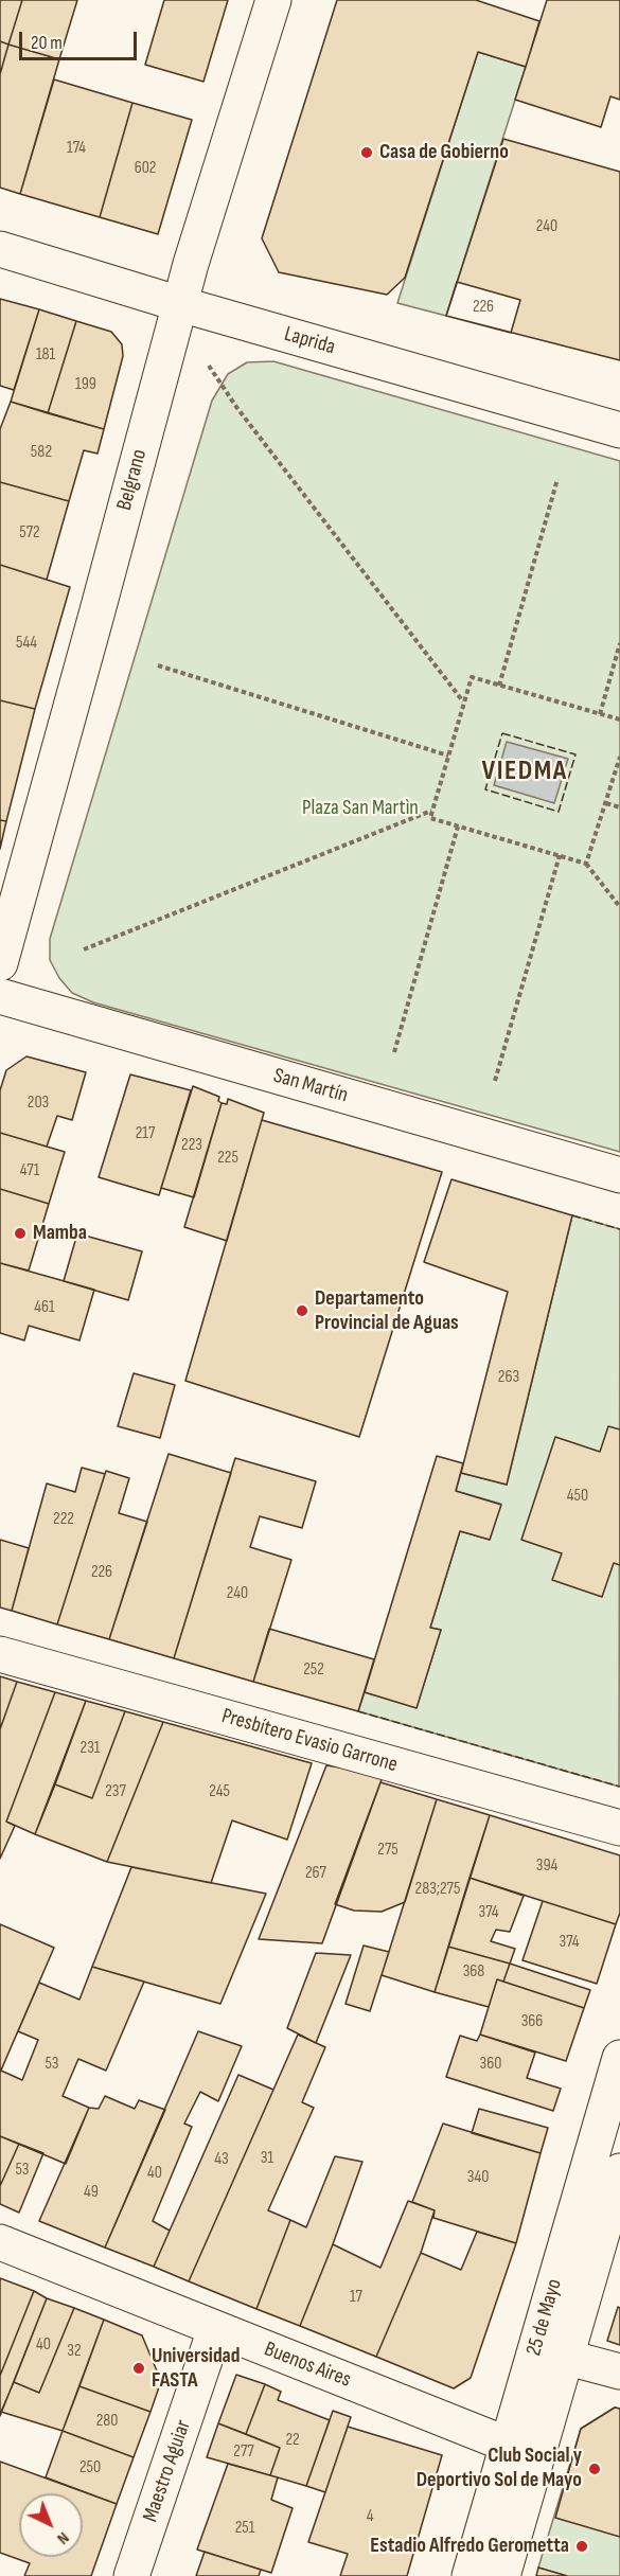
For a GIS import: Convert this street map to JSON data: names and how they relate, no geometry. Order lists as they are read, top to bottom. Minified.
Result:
{"streets":{"street":["Laprida","Belgrano","San Martín","Presbítero Evasio Garrone","25 de Mayo","Buenos Aires","Maestro Aguiar"]},"crossings":[["Laprida","Belgrano"],["25 de Mayo","Buenos Aires"],["Buenos Aires","Maestro Aguiar"]],"districts":["VIEDMA"],"parks":["Plaza San Martìn"],"places":["Casa de Gobierno","Mamba","Departamento Provincial de Aguas","Universidad FASTA","Club Social y Deportivo Sol de Mayo","Estadio Alfredo Gerometta"],"house_numbers":["174","602","240","226","181","199","582","572","544","203","217","223","225","471","461","263","450","222","226","240","252","231","237","245","275","394","267","283;275","374","374","368","366","53","360","31","43","53","40","340","49","17","40","32","280","22","277","250","4","251"],"scale_bar":"20 m","north":"bottom right"}
